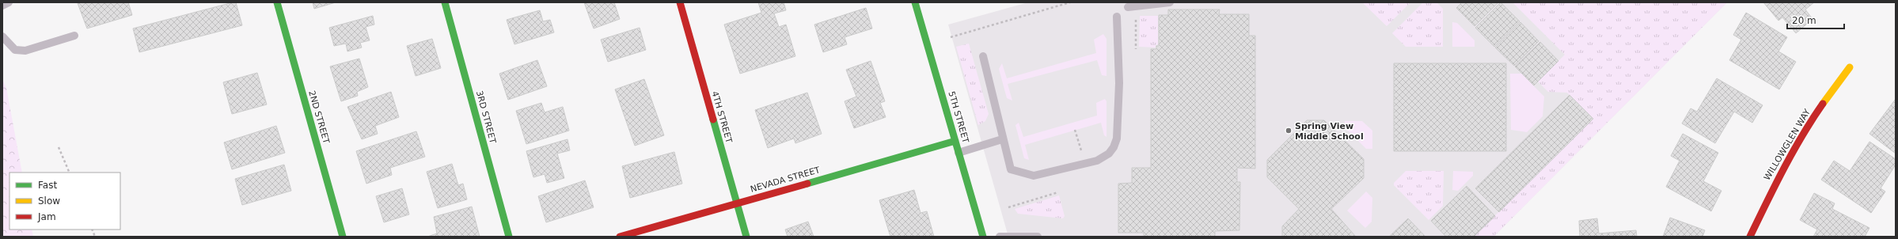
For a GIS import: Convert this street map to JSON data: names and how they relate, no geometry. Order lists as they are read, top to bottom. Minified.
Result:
{"streets":{"street":["2ND STREET","3RD STREET","4TH STREET","5TH STREET","WILLOWGLEN WAY","NEVADA STREET"]},"crossings":[["4TH STREET","NEVADA STREET"],["5TH STREET","NEVADA STREET"]],"places":["Spring View Middle School"],"legend":["Fast","Slow","Jam"],"scale_bar":"20 m"}
